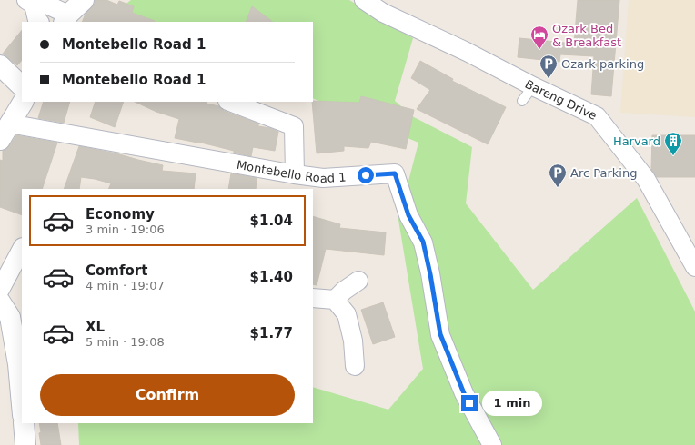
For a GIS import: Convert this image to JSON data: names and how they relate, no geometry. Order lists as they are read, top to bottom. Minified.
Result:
{"streets":{"street":["Bareng Drive","Montebello Road 1"]},"places":{"hotel":["Ozark Bed & Breakfast"],"parking":["Ozark parking","Arc Parking"],"building":["Harvard"]},"page":{"banner":["Montebello Road 1","Montebello Road 1"],"list":[{"name":"Economy","note":"3 min · 19:06","value":"$1.04"},{"name":"Comfort","note":"4 min · 19:07","value":"$1.40"},{"name":"XL","note":"5 min · 19:08","value":"$1.77"}],"buttons":"Confirm","bubble":"1 min"}}
